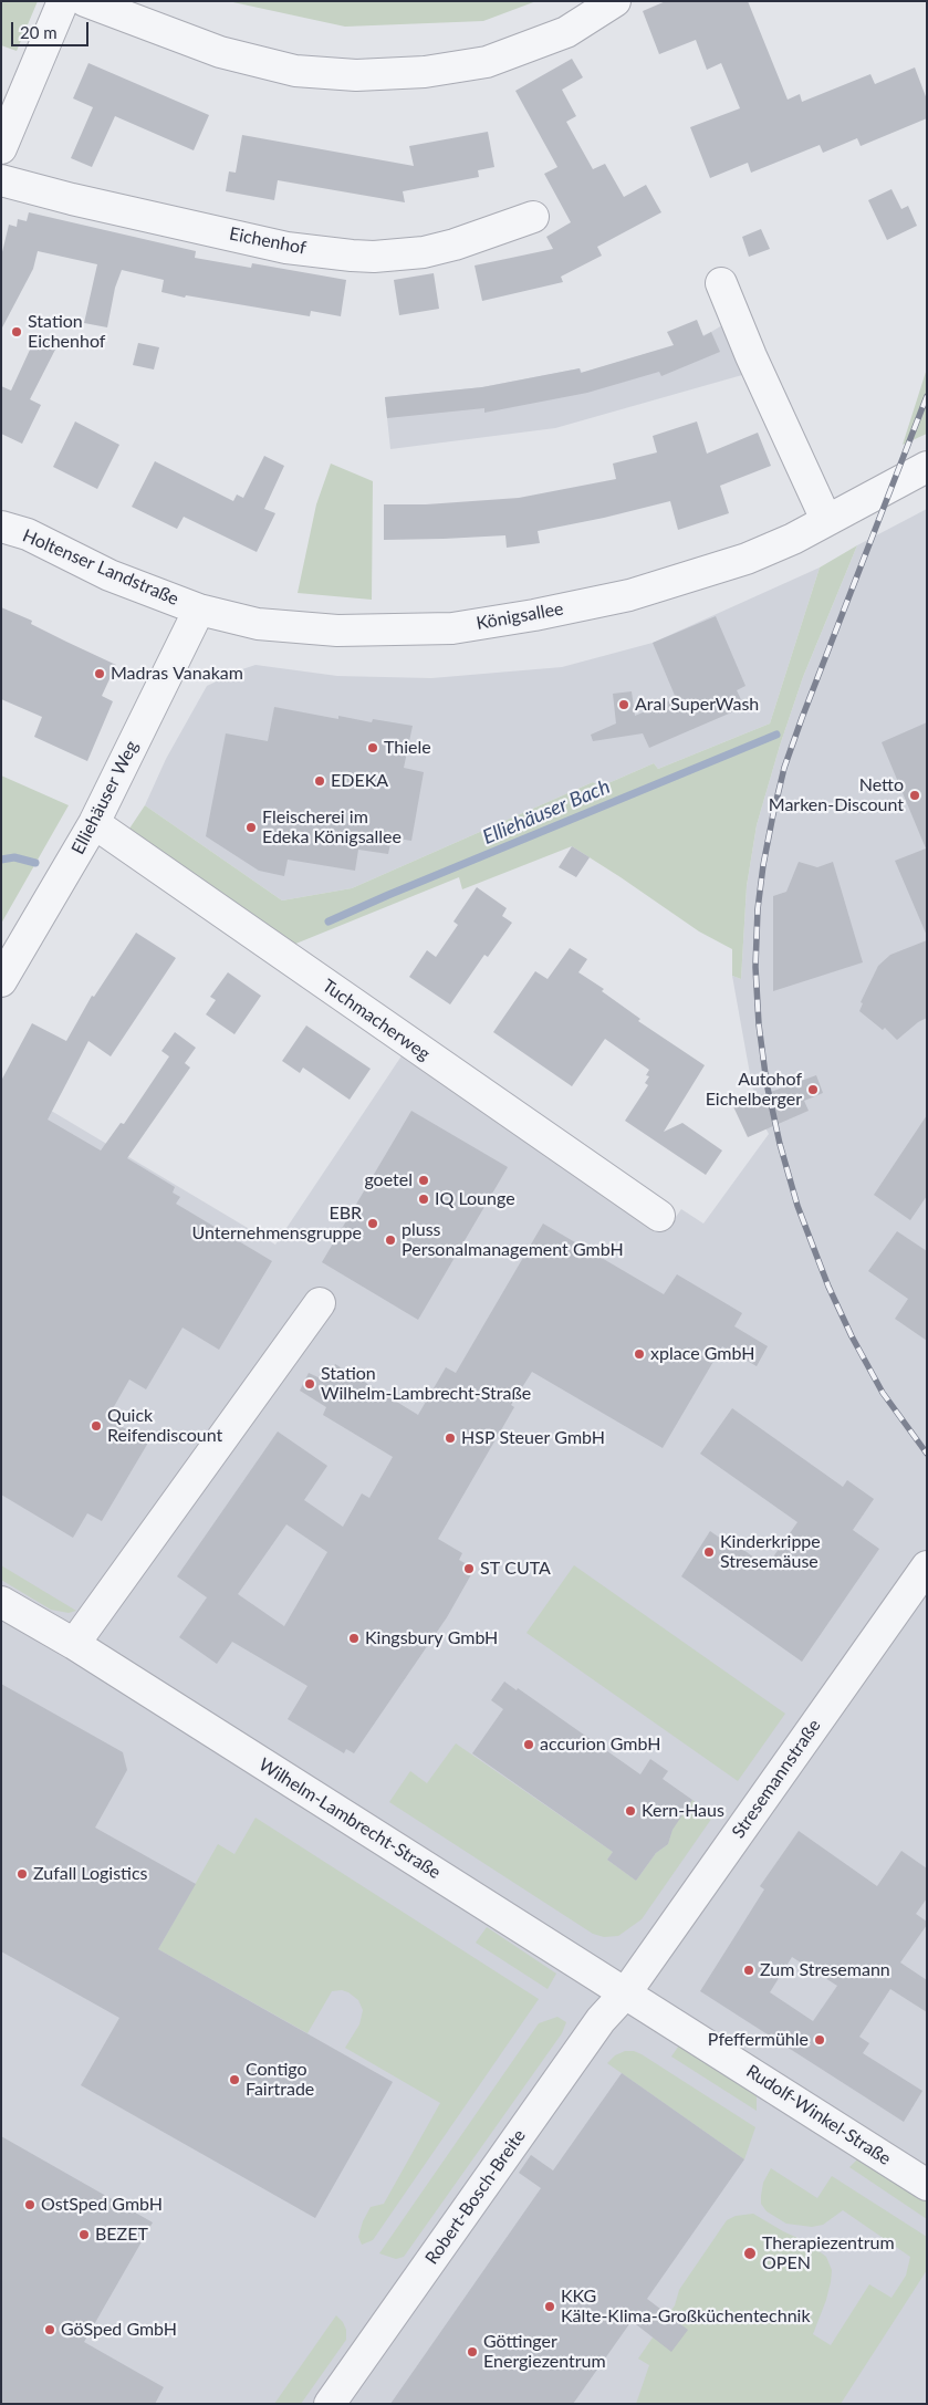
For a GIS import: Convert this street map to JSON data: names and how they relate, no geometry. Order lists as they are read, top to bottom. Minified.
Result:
{"streets":{"street":["Eichenhof","Holtenser Landstraße","Königsallee","Elliehäuser Weg","Tuchmacherweg","Stresemannstraße","Wilhelm-Lambrecht-Straße","Rudolf-Winkel-Straße","Robert-Bosch-Breite"]},"crossings":[["Holtenser Landstraße","Königsallee"],["Holtenser Landstraße","Elliehäuser Weg"],["Königsallee","Elliehäuser Weg"],["Elliehäuser Weg","Tuchmacherweg"],["Stresemannstraße","Wilhelm-Lambrecht-Straße"],["Stresemannstraße","Rudolf-Winkel-Straße"],["Stresemannstraße","Robert-Bosch-Breite"],["Wilhelm-Lambrecht-Straße","Rudolf-Winkel-Straße"],["Wilhelm-Lambrecht-Straße","Robert-Bosch-Breite"],["Rudolf-Winkel-Straße","Robert-Bosch-Breite"]],"water":["Elliehäuser Bach"],"places":["Station Eichenhof","Madras Vanakam","Aral SuperWash","Thiele","EDEKA","Netto Marken-Discount","Fleischerei im Edeka Königsallee","Autohof Eichelberger","goetel","IQ Lounge","EBR Unternehmensgruppe","pluss Personalmanagement GmbH","xplace GmbH","Station Wilhelm-Lambrecht-Straße","Quick Reifendiscount","HSP Steuer GmbH","Kinderkrippe Stresemäuse","ST CUTA","Kingsbury GmbH","accurion GmbH","Kern-Haus","Zufall Logistics","Zum Stresemann","Pfeffermühle","Contigo Fairtrade","OstSped GmbH","BEZET","Therapiezentrum OPEN","KKG Kälte-Klima-Großküchentechnik","GöSped GmbH","Göttinger Energiezentrum"],"scale_bar":"20 m"}
